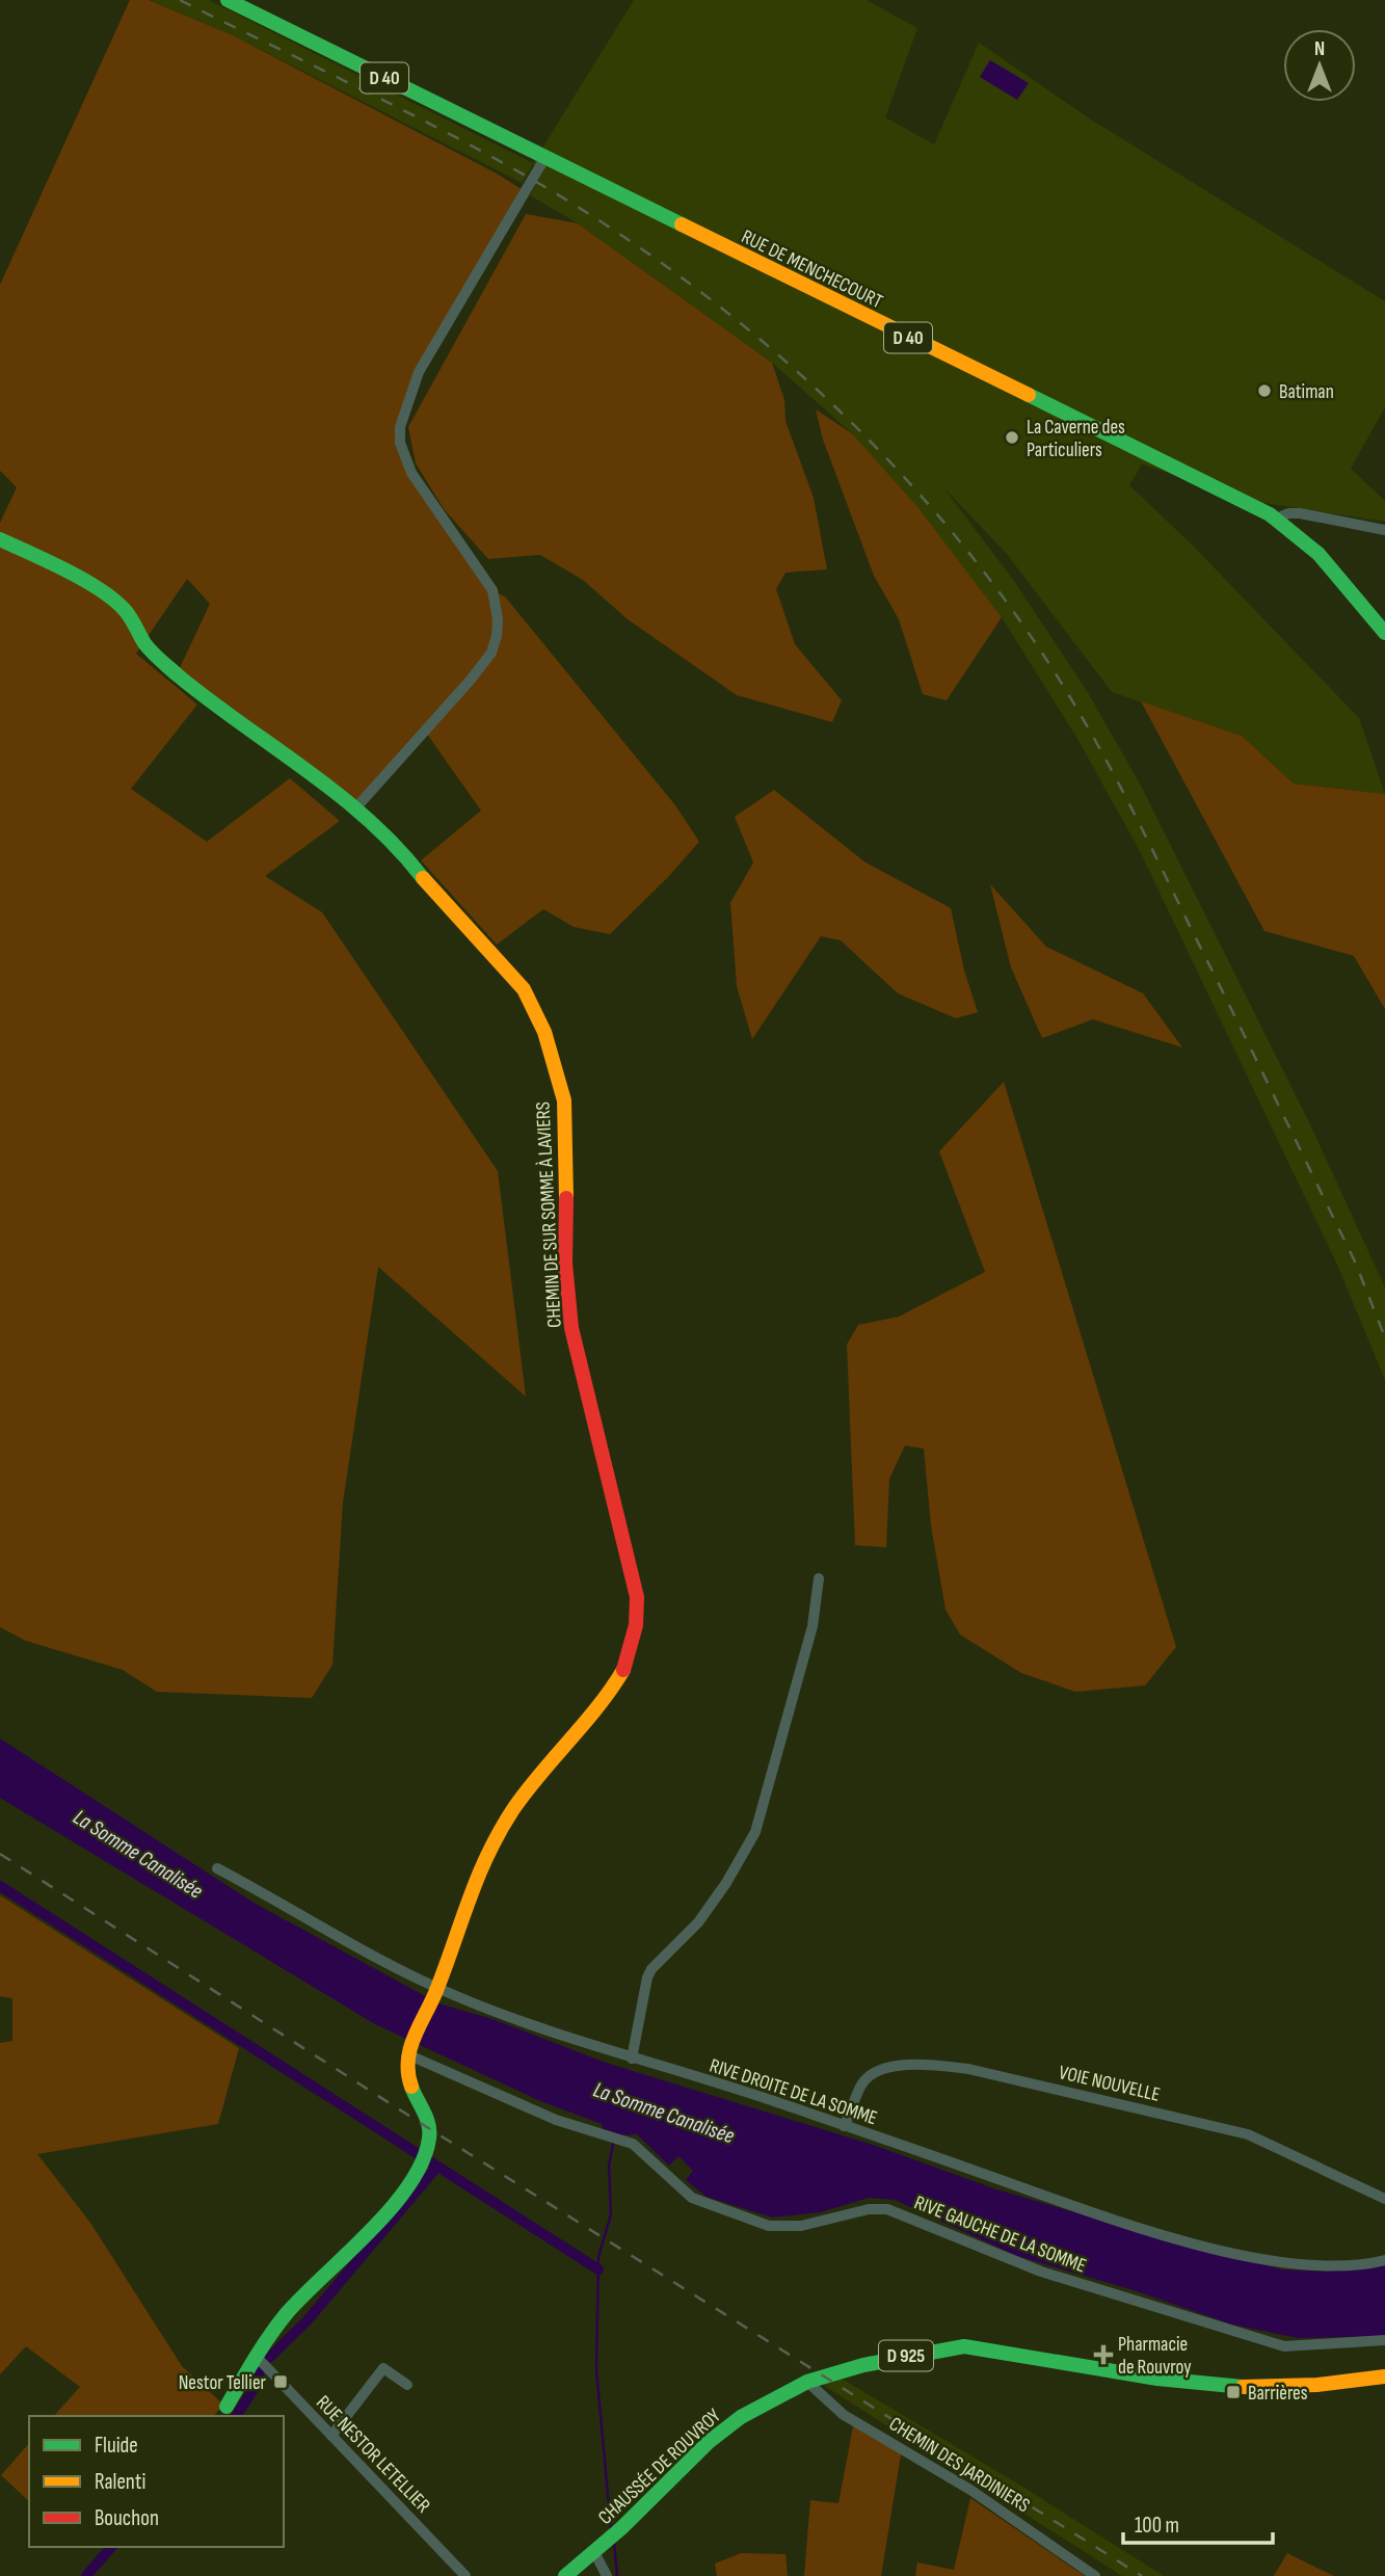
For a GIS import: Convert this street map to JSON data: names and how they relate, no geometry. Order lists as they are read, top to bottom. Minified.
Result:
{"streets":{"street":["D 40","RUE DE MENCHECOURT","CHEMIN DE SUR SOMME À LAVIERS","VOIE NOUVELLE","RIVE DROITE DE LA SOMME","RIVE GAUCHE DE LA SOMME","D 925","RUE NESTOR LETELLIER","CHEMIN DES JARDINIERS","CHAUSSÉE DE ROUVROY"]},"crossings":[["D 40","RUE DE MENCHECOURT"],["CHEMIN DE SUR SOMME À LAVIERS","RIVE DROITE DE LA SOMME"],["CHEMIN DE SUR SOMME À LAVIERS","RIVE GAUCHE DE LA SOMME"],["VOIE NOUVELLE","RIVE DROITE DE LA SOMME"],["CHEMIN DES JARDINIERS","CHAUSSÉE DE ROUVROY"]],"water":["La Somme Canalisée"],"places":{"other":["Batiman","La Caverne des Particuliers"],"health":["Pharmacie de Rouvroy"],"transit":["Nestor Tellier","Barrières"]},"legend":["Fluide","Ralenti","Bouchon"],"scale_bar":"100 m","north":"top"}
